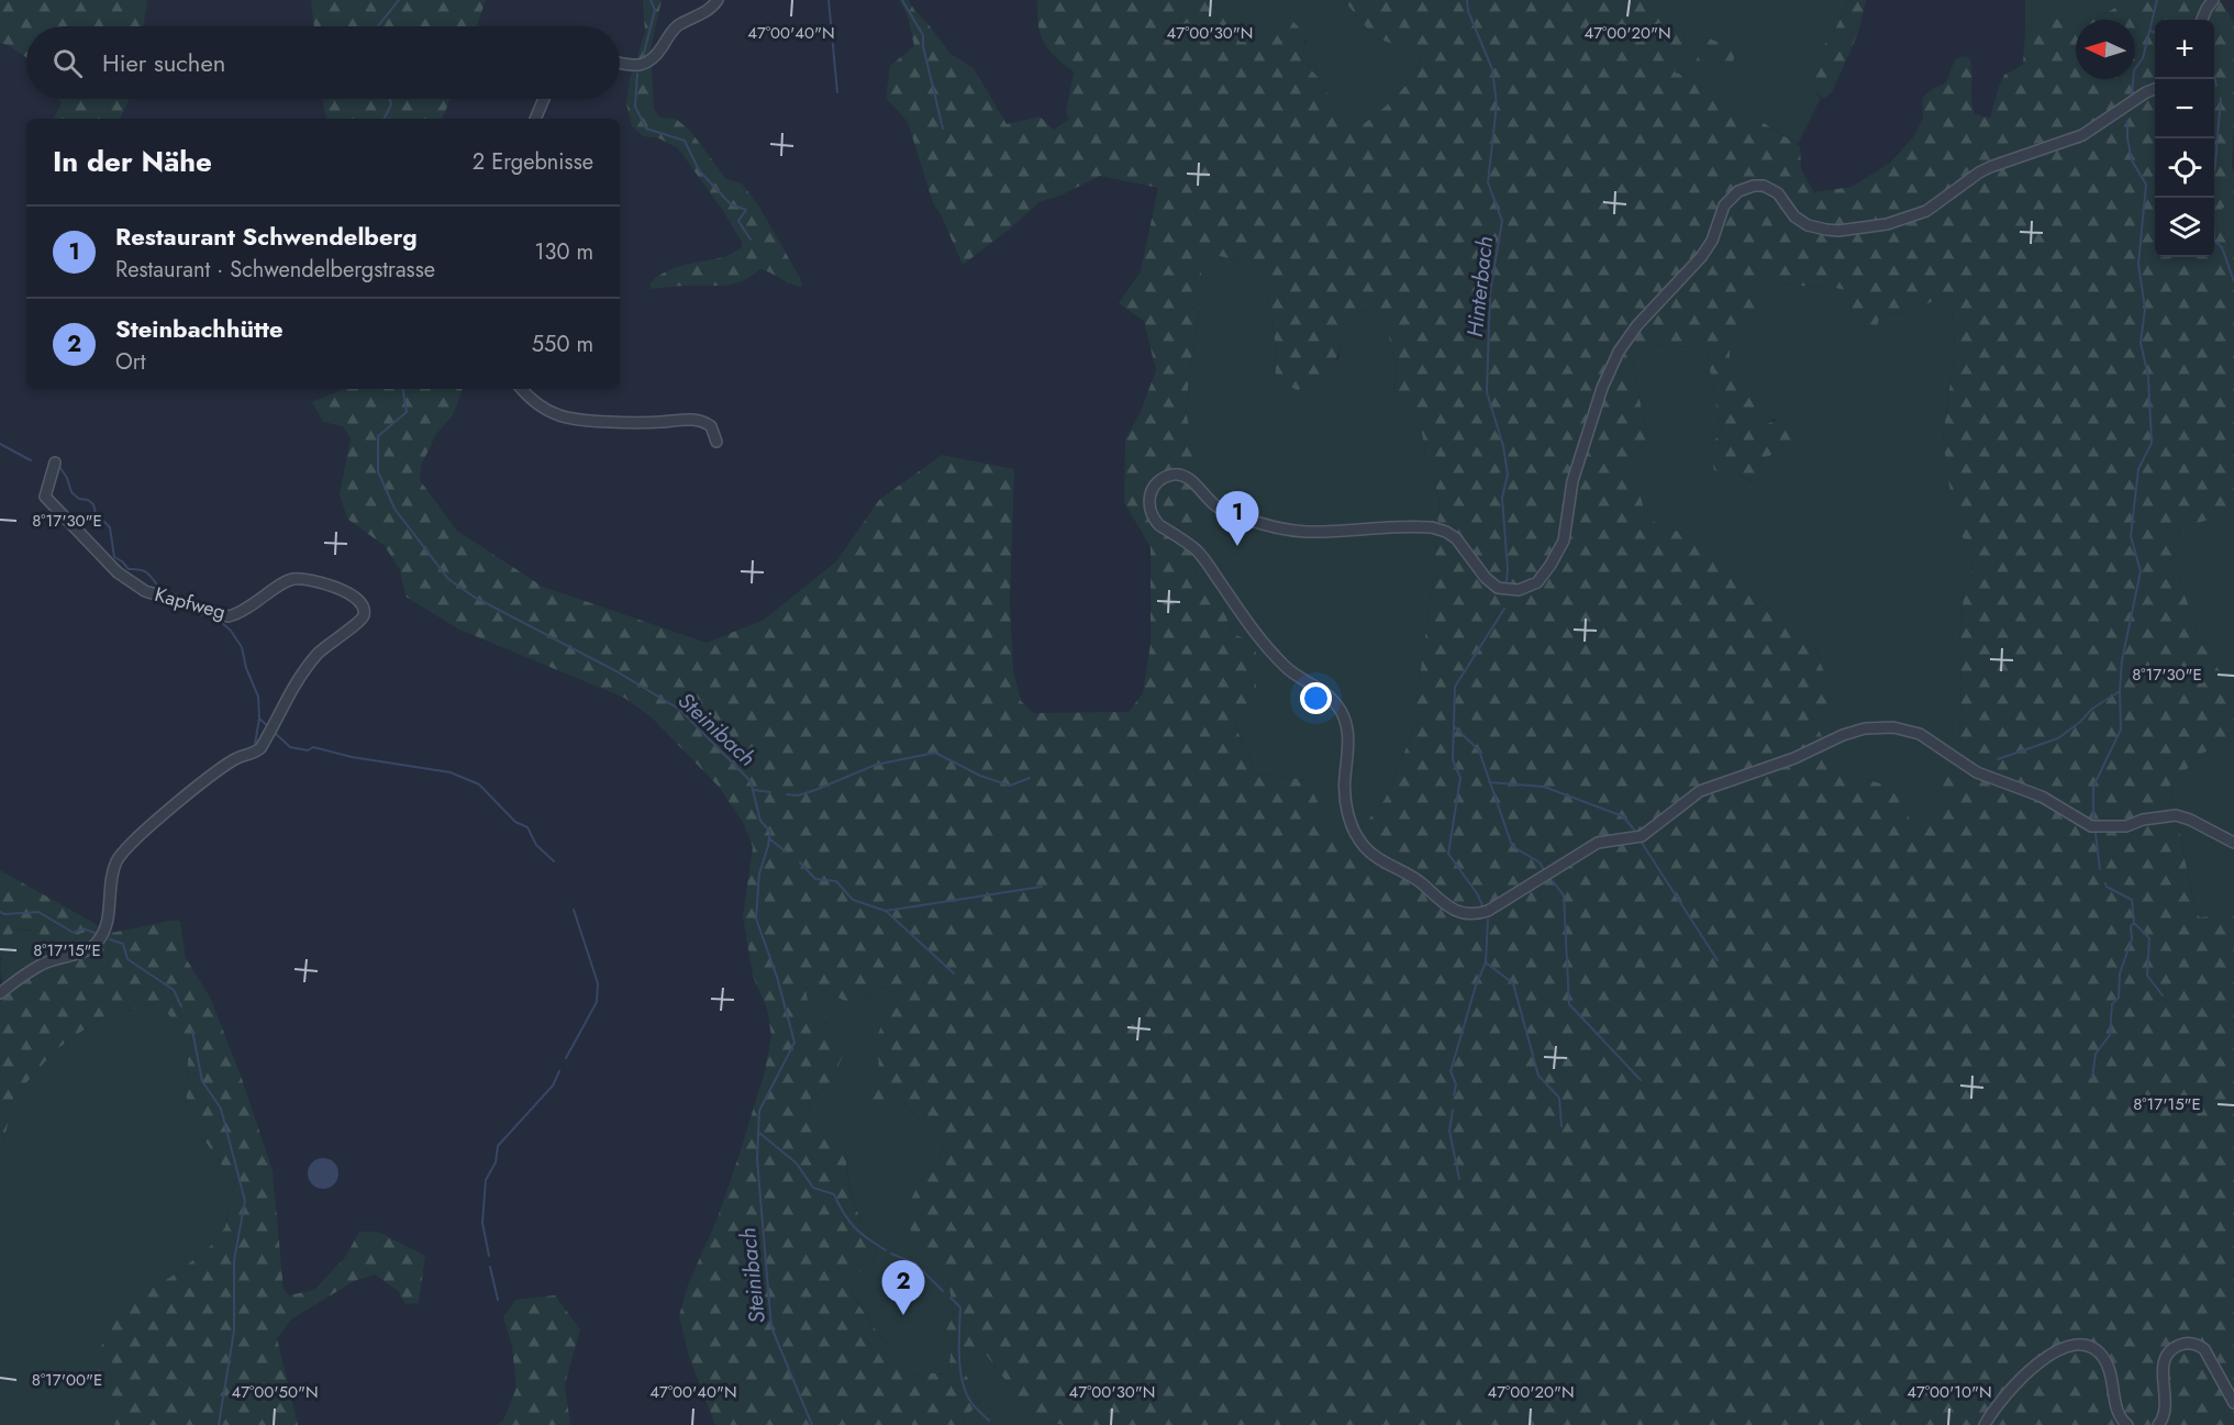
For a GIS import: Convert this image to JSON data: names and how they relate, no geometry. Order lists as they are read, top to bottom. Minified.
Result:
{"streets":{"street":["Kapfweg"]},"water":["Hinterbach","Steinibach"],"north":"left","page":{"map_buttons":["+","−"],"search":"Hier suchen","heading":["In der Nähe","2 Ergebnisse"],"list":[{"mark":"1","name":"Restaurant Schwendelberg","note":"Restaurant · Schwendelbergstrasse","value":"130 m"},{"mark":"2","name":"Steinbachhütte","note":"Ort","value":"550 m"}],"pins":["1","2"]},"coordinates":["47°00'40\"N","47°00'30\"N","47°00'20\"N","8°17'30\"E","8°17'15\"E","8°17'00\"E","47°00'50\"N","47°00'10\"N"]}
